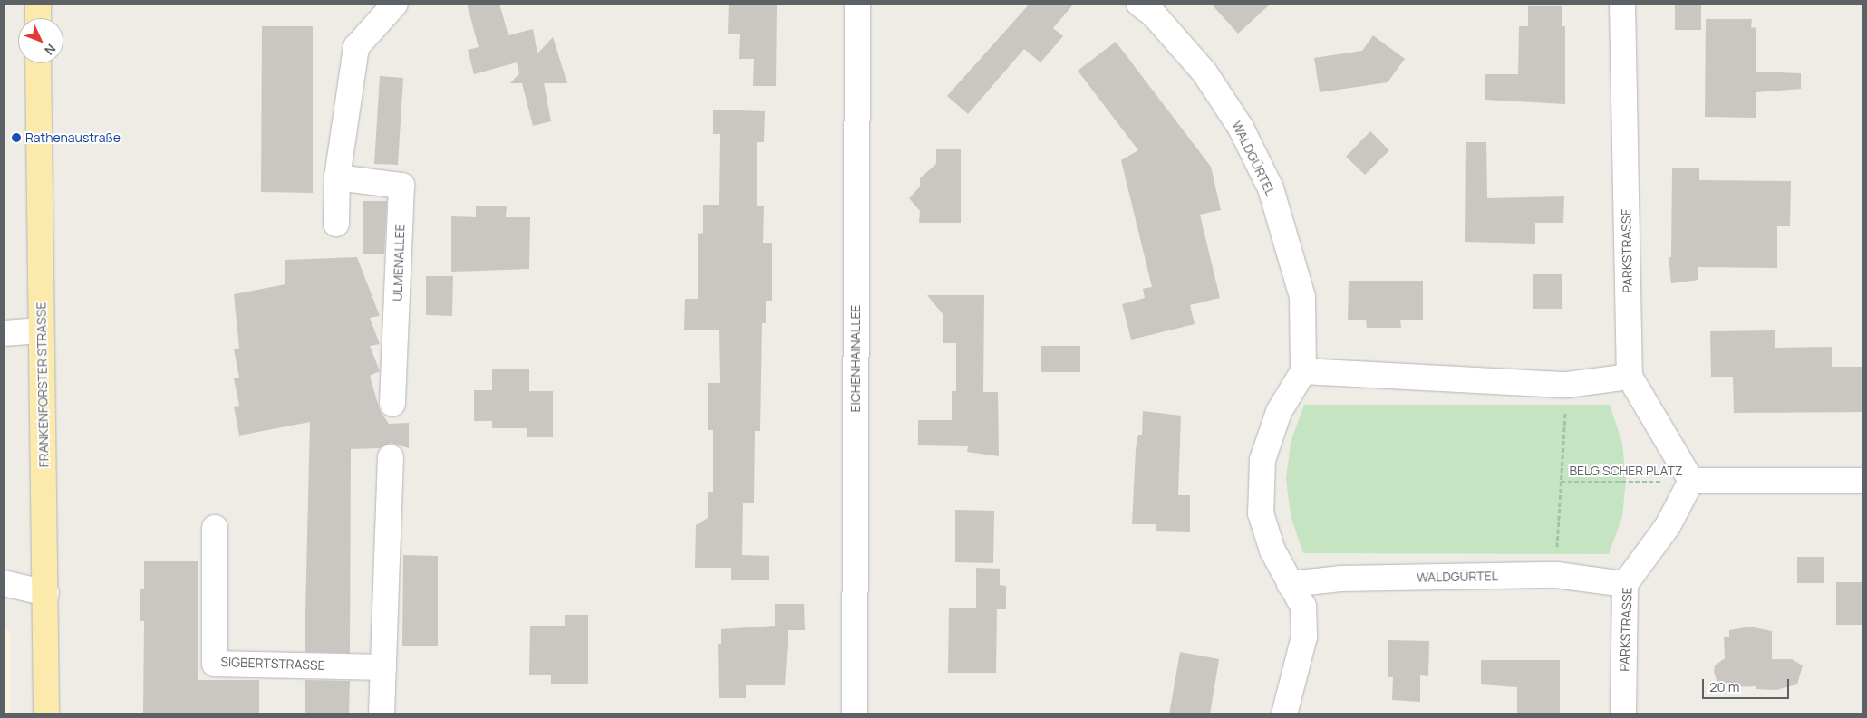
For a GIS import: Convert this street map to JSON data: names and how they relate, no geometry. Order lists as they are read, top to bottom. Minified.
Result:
{"streets":{"main road":["FRANKENFORSTER STRASSE"],"street":["WALDGÜRTEL","PARKSTRASSE","ULMENALLEE","EICHENHAINALLEE","SIGBERTSTRASSE"],"path":["BELGISCHER PLATZ"]},"crossings":[["WALDGÜRTEL","PARKSTRASSE"],["WALDGÜRTEL","BELGISCHER PLATZ"],["PARKSTRASSE","BELGISCHER PLATZ"]],"places":["Rathenaustraße"],"scale_bar":"20 m","north":"bottom right"}
